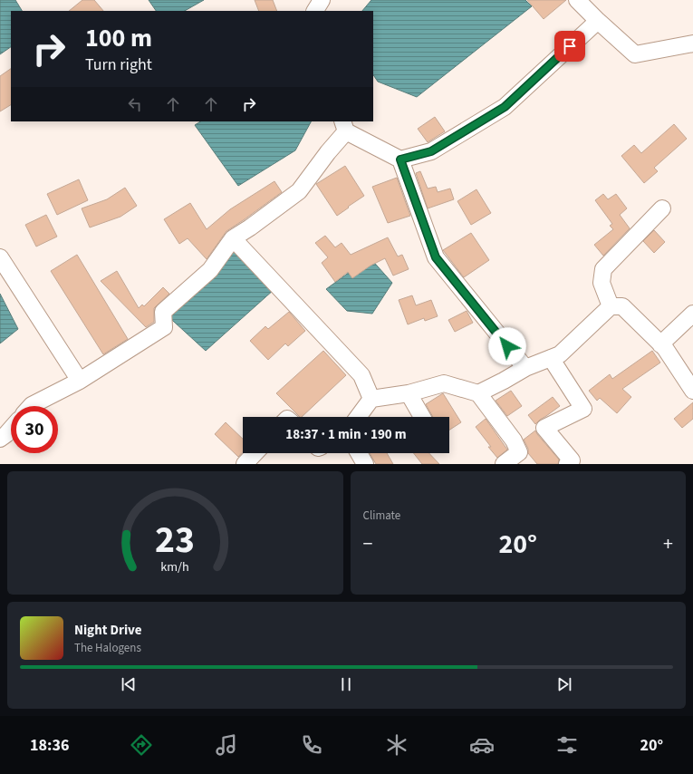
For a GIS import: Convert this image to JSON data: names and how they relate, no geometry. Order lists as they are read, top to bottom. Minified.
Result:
{"page":{"turn":["100 m","Turn right"],"limit":"30","trip":"18:37 · 1 min · 190 m","tile":"Climate","heat":["−","20°","+"],"song":["Night Drive","The Halogens"],"tabs":["18:36","20°"],"gauge":["23","km/h"]}}
